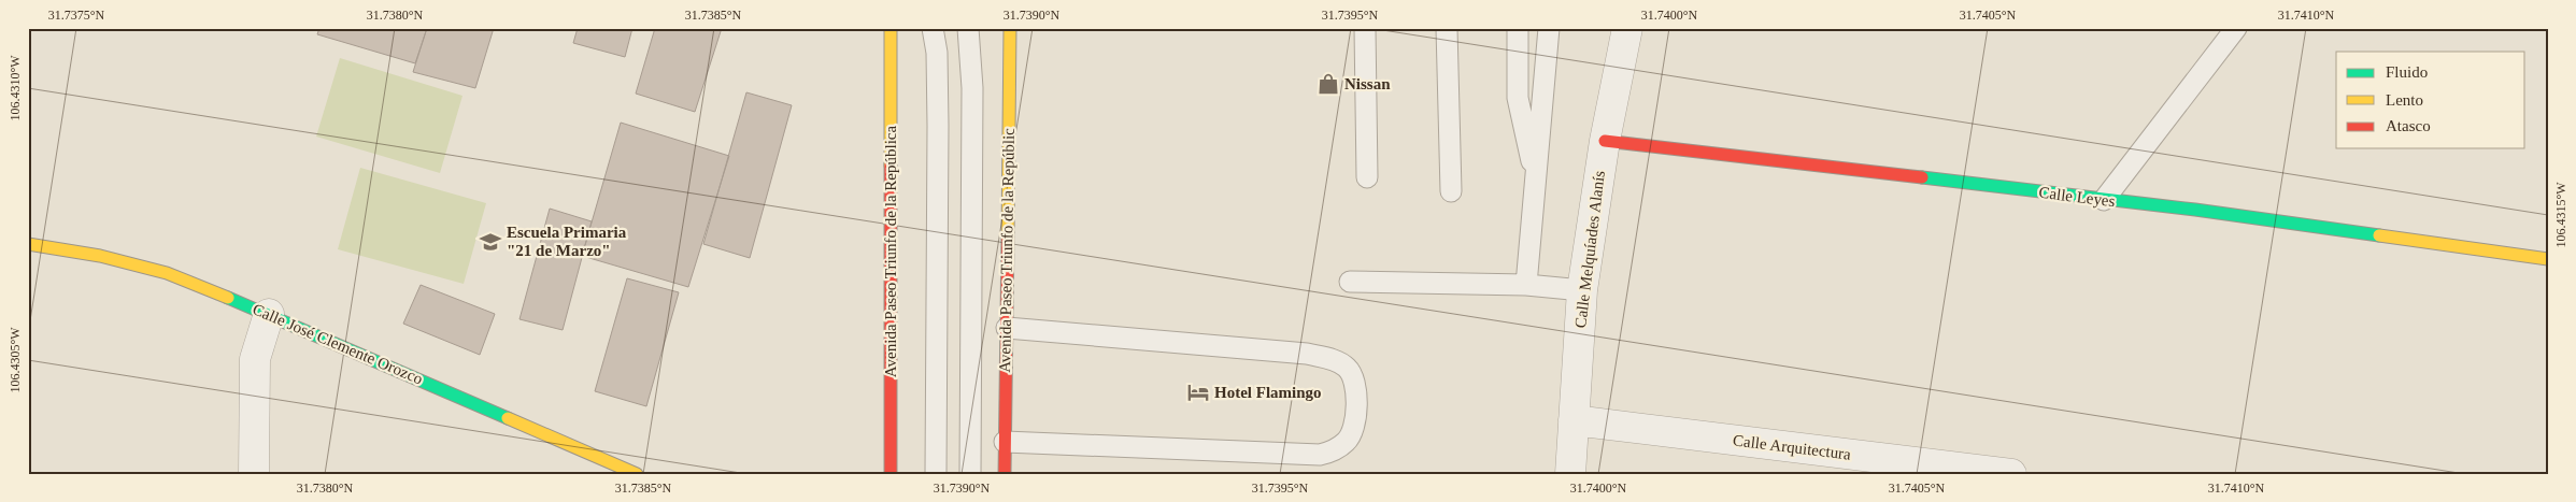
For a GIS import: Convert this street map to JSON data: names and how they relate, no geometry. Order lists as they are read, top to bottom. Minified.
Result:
{"streets":{"street":["Calle Leyes","Calle Melquíades Alanís","Avenida Paseo Triunfo de la Repúblic","Avenida Paseo Triunfo de la República","Calle José Clemente Orozco","Calle Arquitectura"]},"crossings":[["Calle Leyes","Calle Melquíades Alanís"],["Calle Melquíades Alanís","Calle Arquitectura"]],"places":{"shop":["Nissan"],"school or university":["Escuela Primaria \"21 de Marzo\""],"hotel":["Hotel Flamingo"]},"legend":["Fluido","Lento","Atasco"],"coordinates":["31.7375°N","31.7380°N","31.7385°N","31.7390°N","31.7395°N","31.7400°N","31.7405°N","31.7410°N","106.4310°W","106.4315°W","106.4305°W"]}
